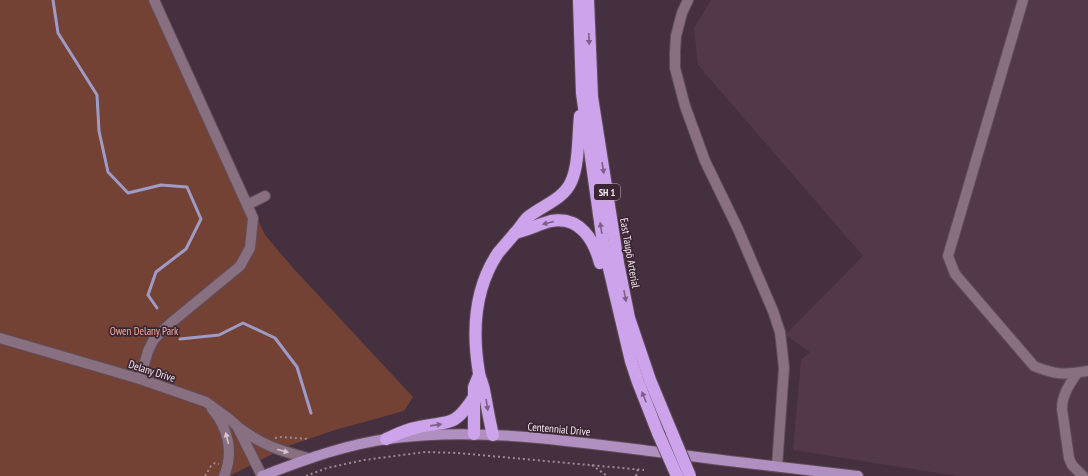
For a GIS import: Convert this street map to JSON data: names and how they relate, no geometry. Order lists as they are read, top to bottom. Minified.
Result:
{"streets":{"highway":["SH 1","East Taupō Arterial"],"main road":["Centennial Drive"],"street":["Delany Drive"]},"crossings":[["Delany Drive","Centennial Drive"]],"parks":["Owen Delany Park"]}
